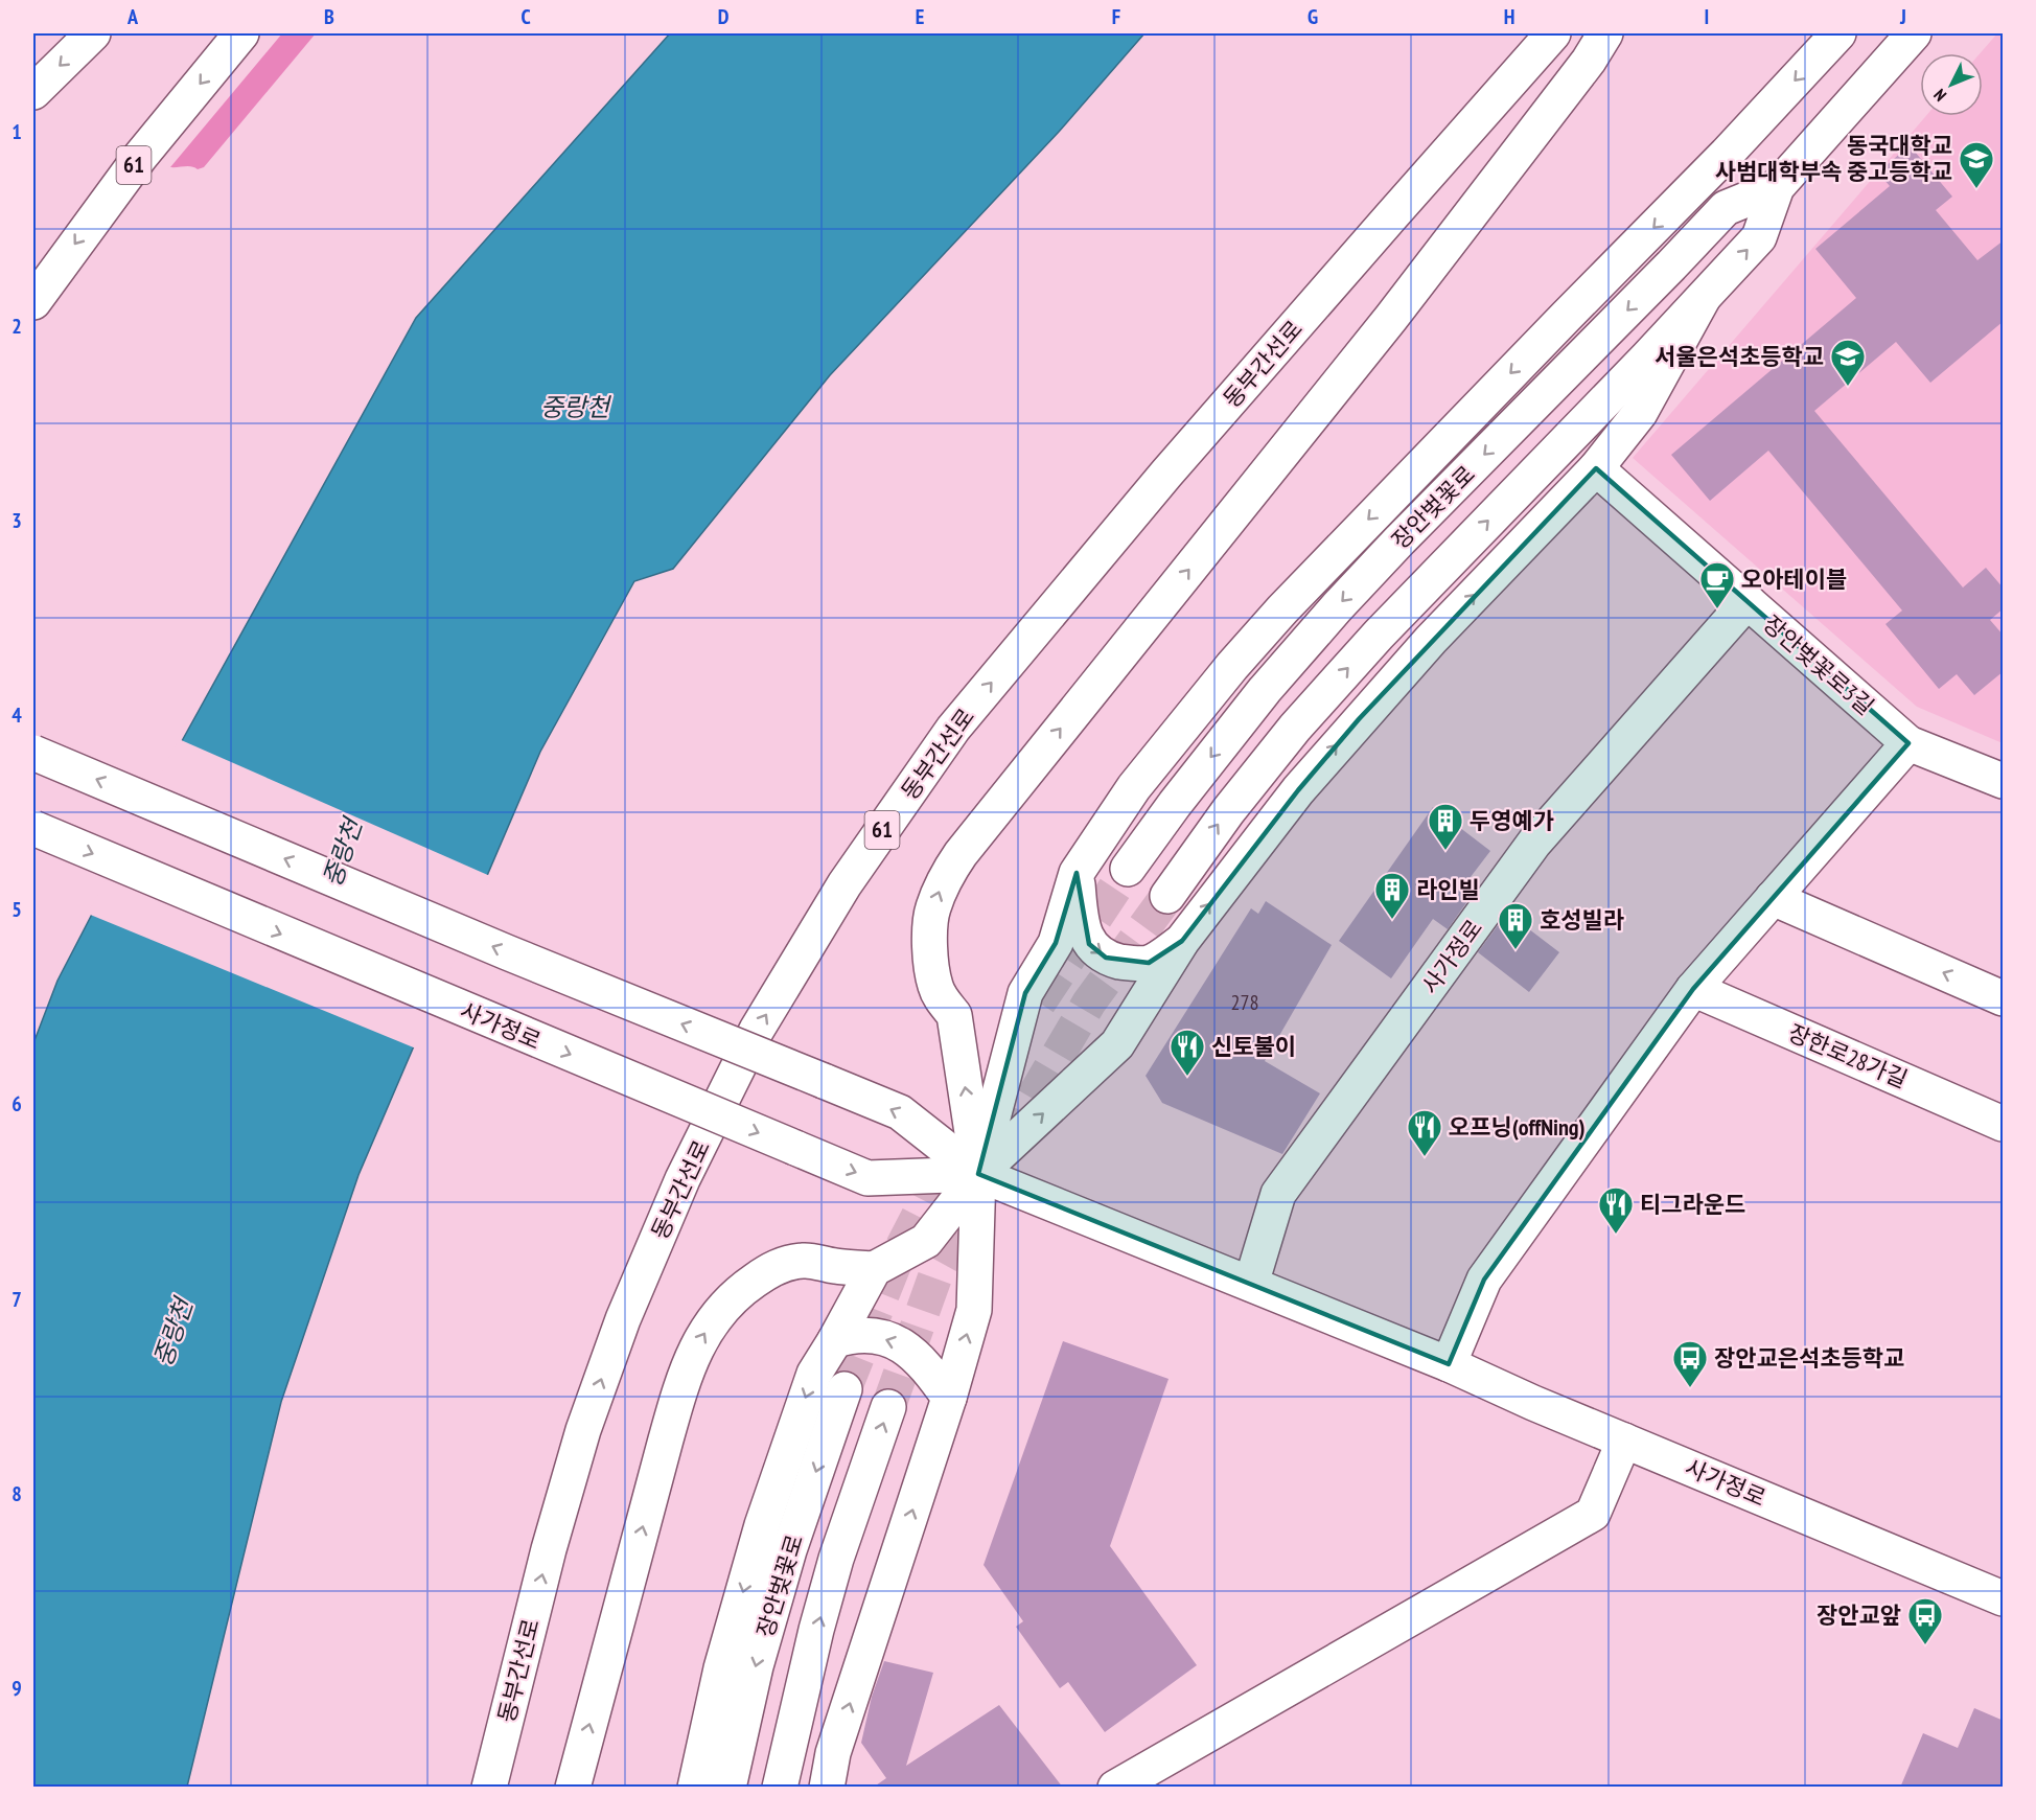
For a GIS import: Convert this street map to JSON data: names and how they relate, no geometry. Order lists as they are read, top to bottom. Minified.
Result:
{"streets":{"main road":["61","동부간선로","장안벚꽃로","장안벚꽃로3길","사가정로","장한로28가길"]},"crossings":[["장안벚꽃로3길","사가정로"]],"water":["중랑천"],"places":{"school or university":["동국대학교 사범대학부속 중고등학교","서울은석초등학교"],"cafe":["오아테이블"],"building":["두영예가","라인빌","호성빌라"],"restaurant":["신토불이","오프닝(offNing)","티그라운드"],"bus stop":["장안교은석초등학교","장안교앞"]},"house_numbers":["278"],"north":"bottom left","grid":{"columns":["A","B","C","D","E","F","G","H","I","J"],"rows":["1","2","3","4","5","6","7","8","9"]}}
